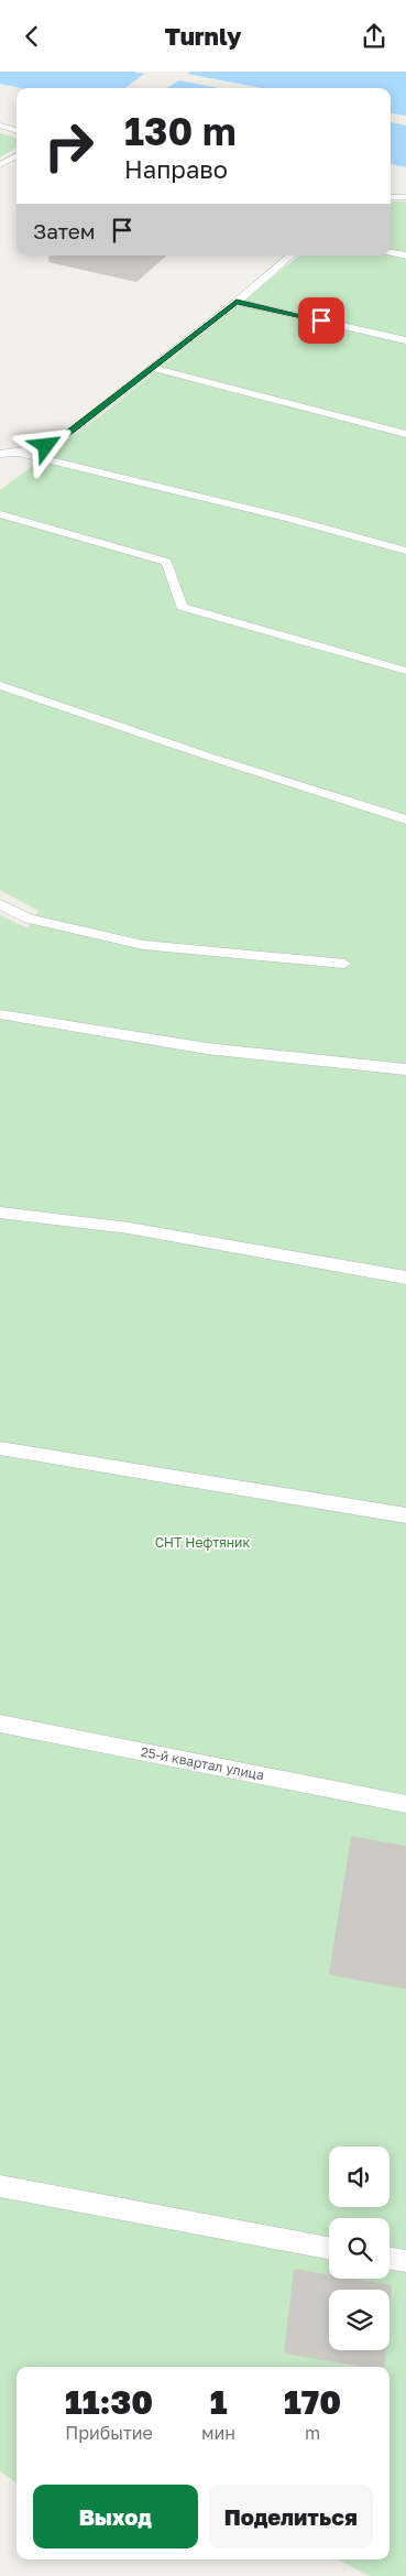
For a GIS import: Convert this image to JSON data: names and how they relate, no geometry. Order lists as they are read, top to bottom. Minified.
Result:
{"streets":{"lane":["25-й квартал улица"]},"parks":["СНТ Нефтяник"],"page":{"header":"Turnly","turn":["130 m","Направо"],"then":"Затем","eta":["11:30","Прибытие","1","мин","170","m"],"buttons":["Выход","Поделиться"]}}
